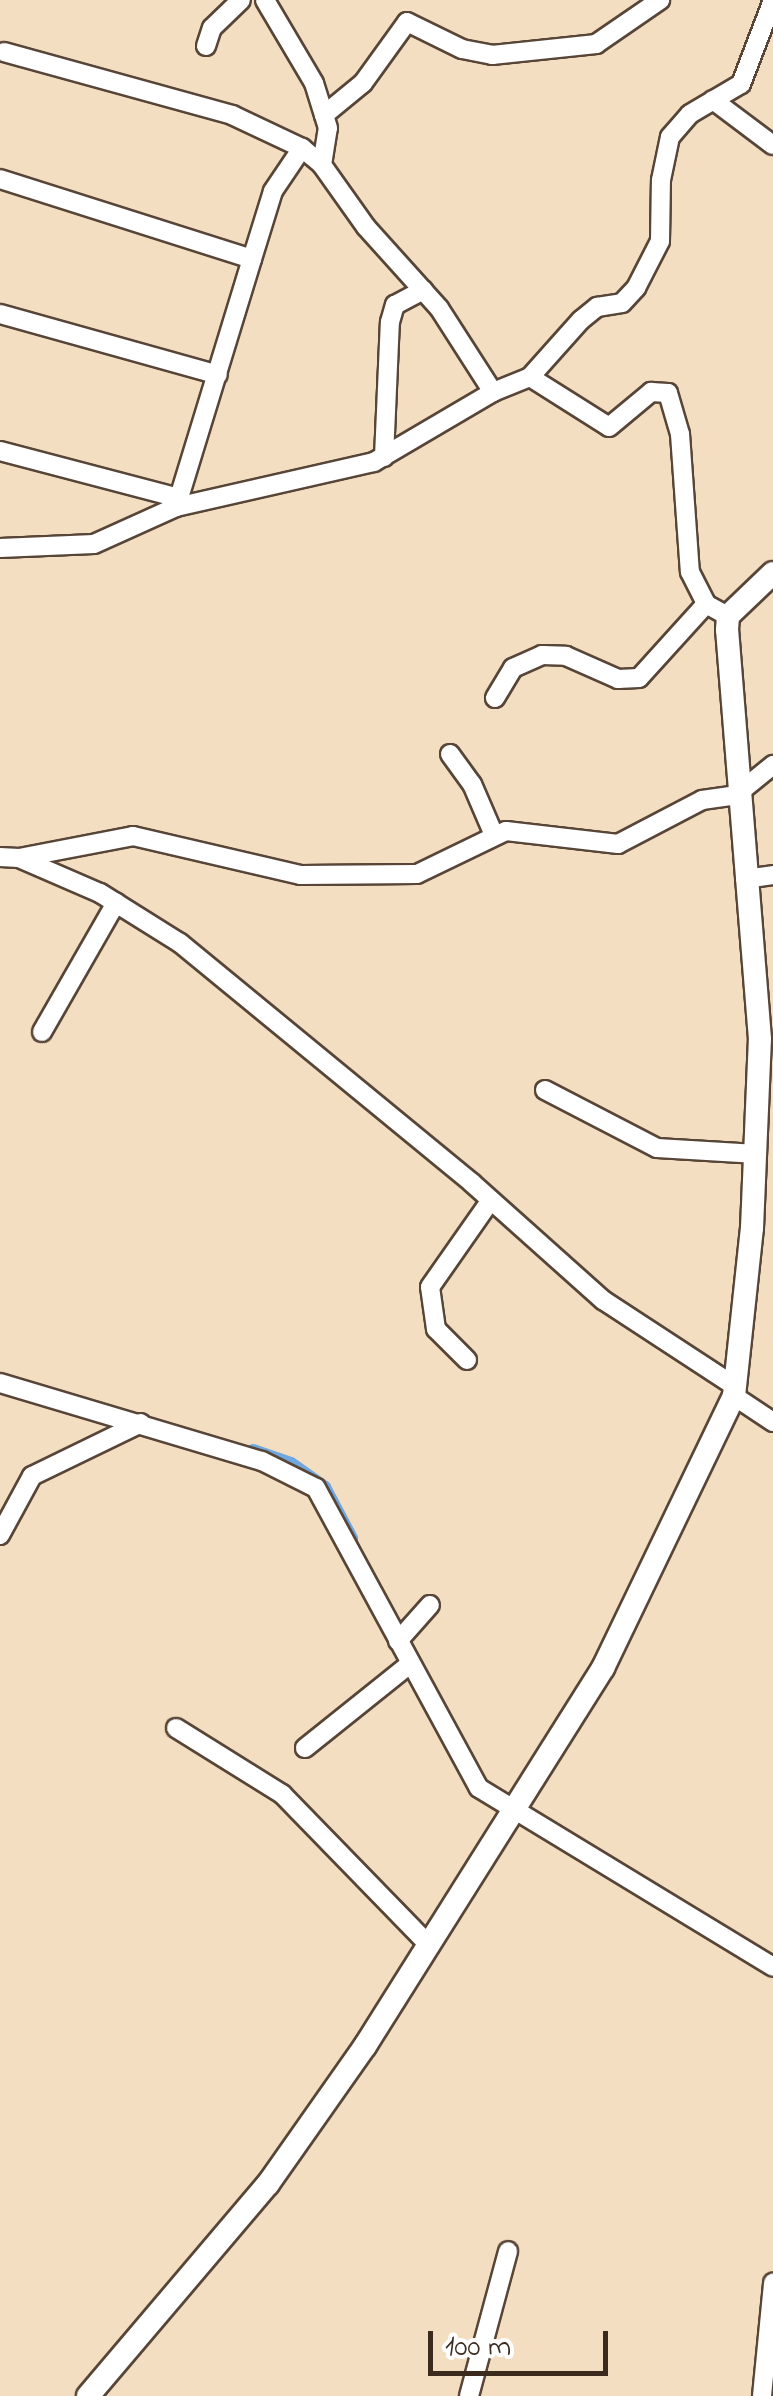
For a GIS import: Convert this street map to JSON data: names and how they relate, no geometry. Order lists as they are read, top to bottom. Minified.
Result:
{"scale_bar":"100 m"}
